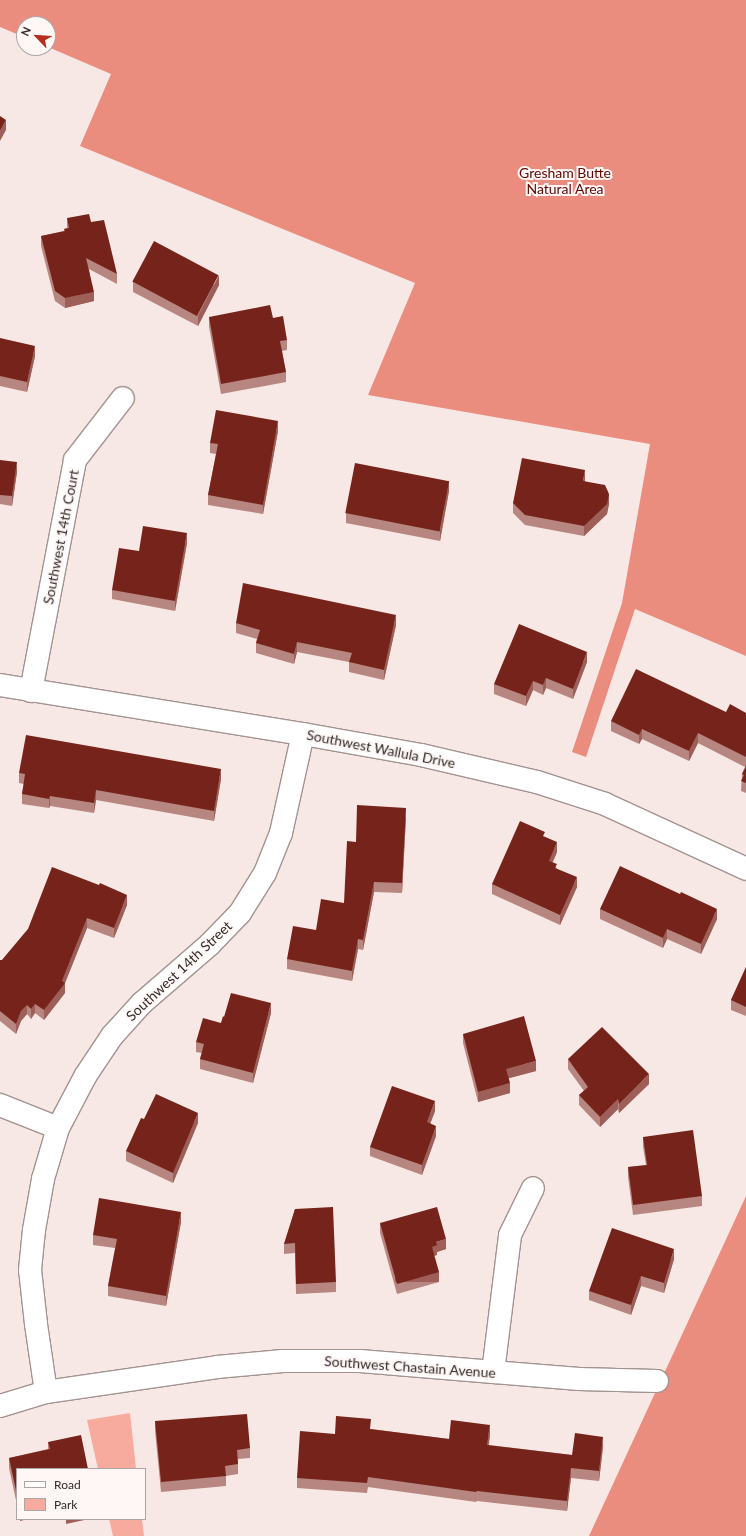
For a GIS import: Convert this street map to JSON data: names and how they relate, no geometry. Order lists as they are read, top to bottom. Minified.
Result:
{"streets":{"street":["Southwest 14th Court","Southwest Wallula Drive","Southwest 14th Street","Southwest Chastain Avenue"]},"crossings":[["Southwest 14th Court","Southwest Wallula Drive"],["Southwest Wallula Drive","Southwest 14th Street"],["Southwest 14th Street","Southwest Chastain Avenue"]],"parks":["Gresham Butte Natural Area"],"legend":["Road","Park"],"north":"top left"}
